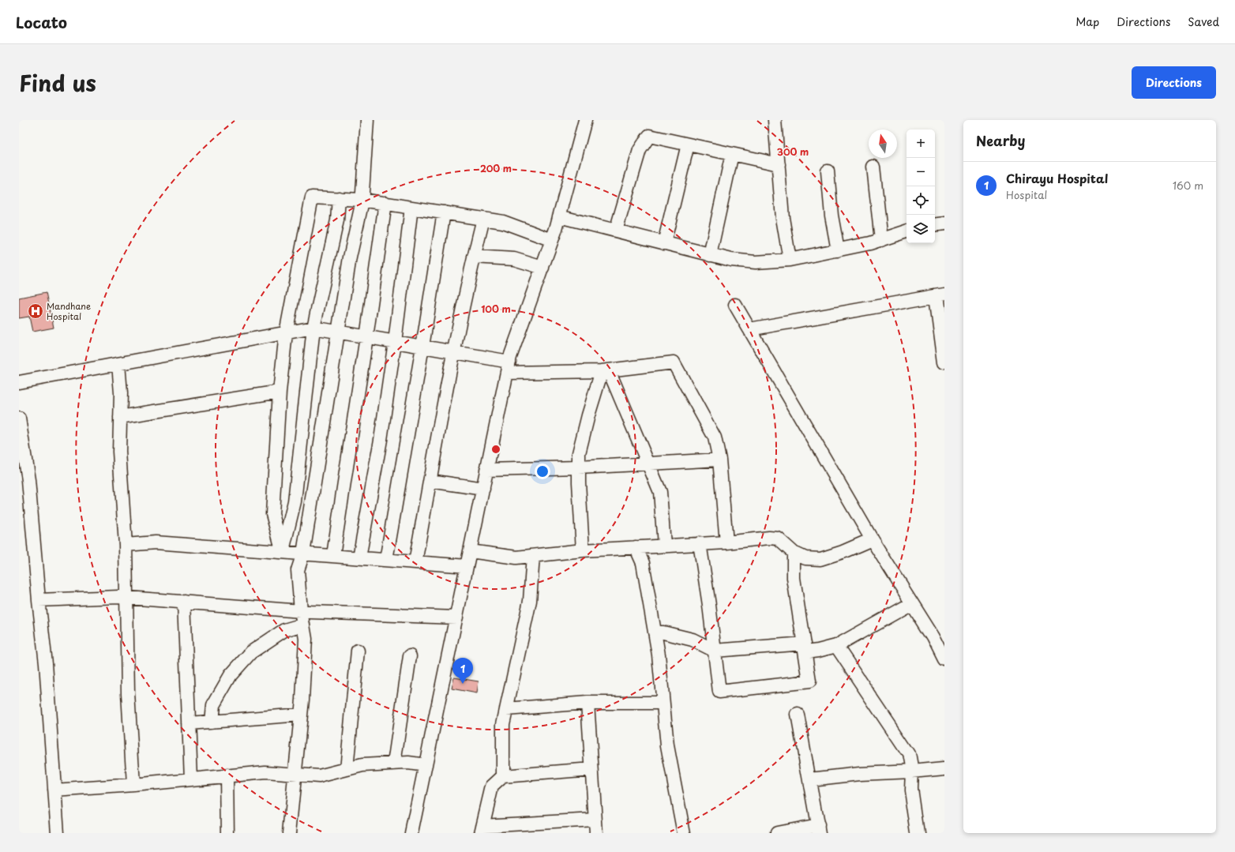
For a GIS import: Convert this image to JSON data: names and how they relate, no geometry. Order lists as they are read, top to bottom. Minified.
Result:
{"places":{"hospital":["Mandhane Hospital"]},"north":"top","page":{"header":"Locato","nav":["Map","Directions","Saved"],"title":"Find us","buttons":"Directions","heading":"Nearby","map_buttons":["+","−"],"list":[{"mark":"1","name":"Chirayu Hospital","note":"Hospital","value":"160 m"}],"pins":"1"},"rings":["300 m","200 m","100 m"]}
